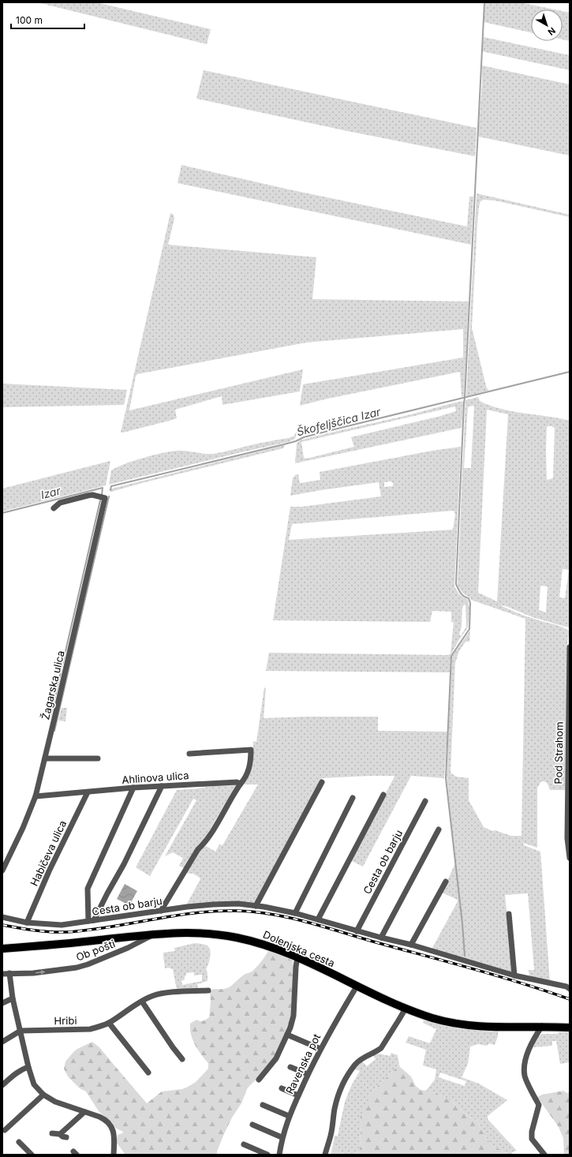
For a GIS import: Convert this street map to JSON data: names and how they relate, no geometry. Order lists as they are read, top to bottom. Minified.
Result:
{"streets":{"main road":["Dolenjska cesta"],"street":["Žagarska ulica","Pod Strahom","Ahlinova ulica","Habičeva ulica","Cesta ob barju","Ob pošti","Hribi","Ravenska pot"]},"crossings":[["Žagarska ulica","Ahlinova ulica"],["Ahlinova ulica","Habičeva ulica"],["Habičeva ulica","Cesta ob barju"],["Dolenjska cesta","Ob pošti"],["Dolenjska cesta","Ravenska pot"]],"one_way":["Ob pošti"],"water":["Škofeljščica Izar","Izar"],"scale_bar":"100 m","north":"bottom right"}
